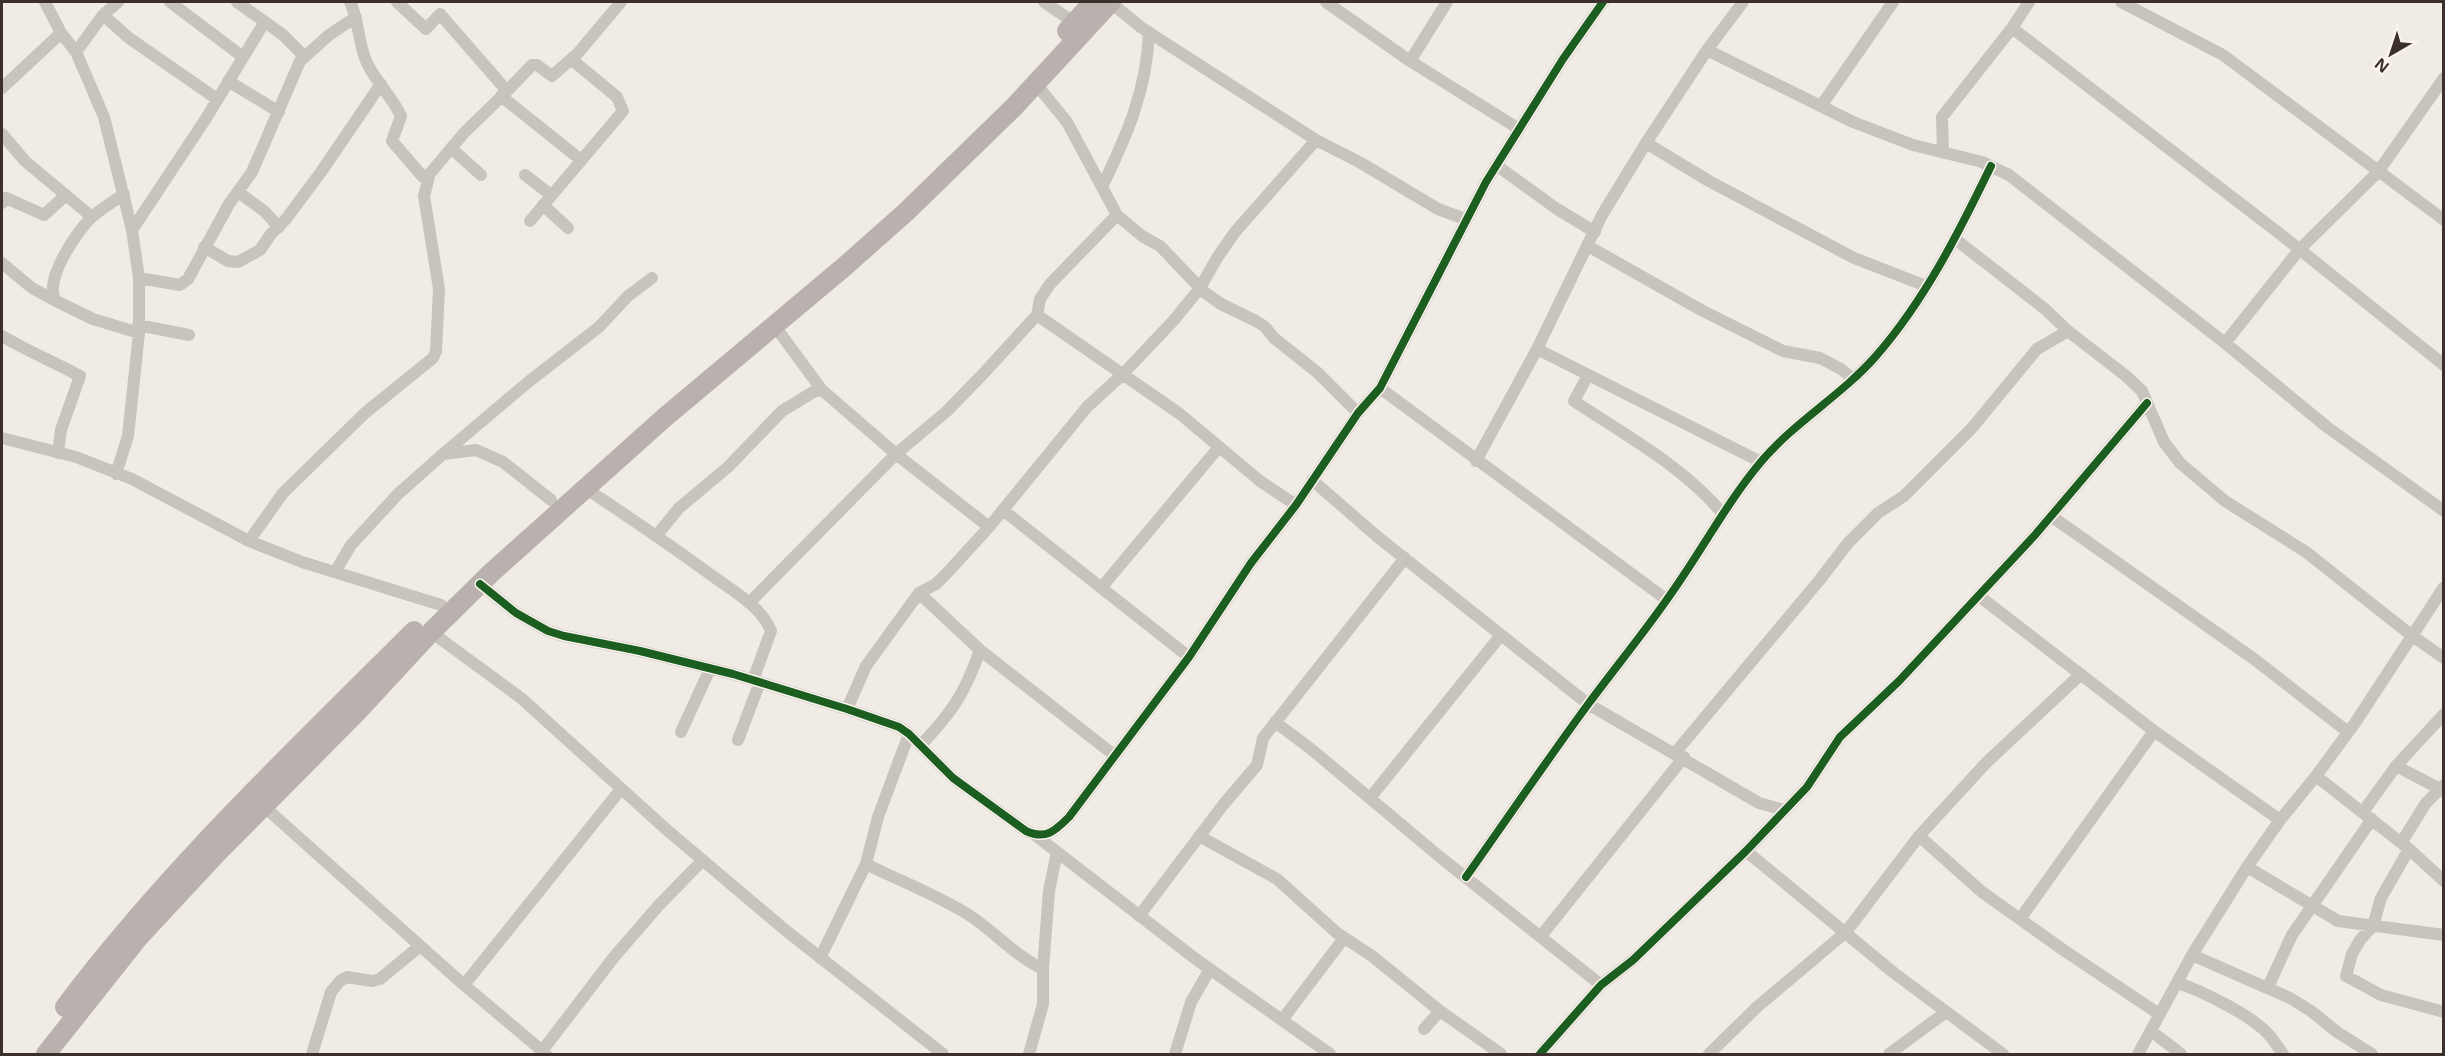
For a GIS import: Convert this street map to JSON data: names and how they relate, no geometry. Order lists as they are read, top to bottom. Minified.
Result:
{"north":"bottom left"}
